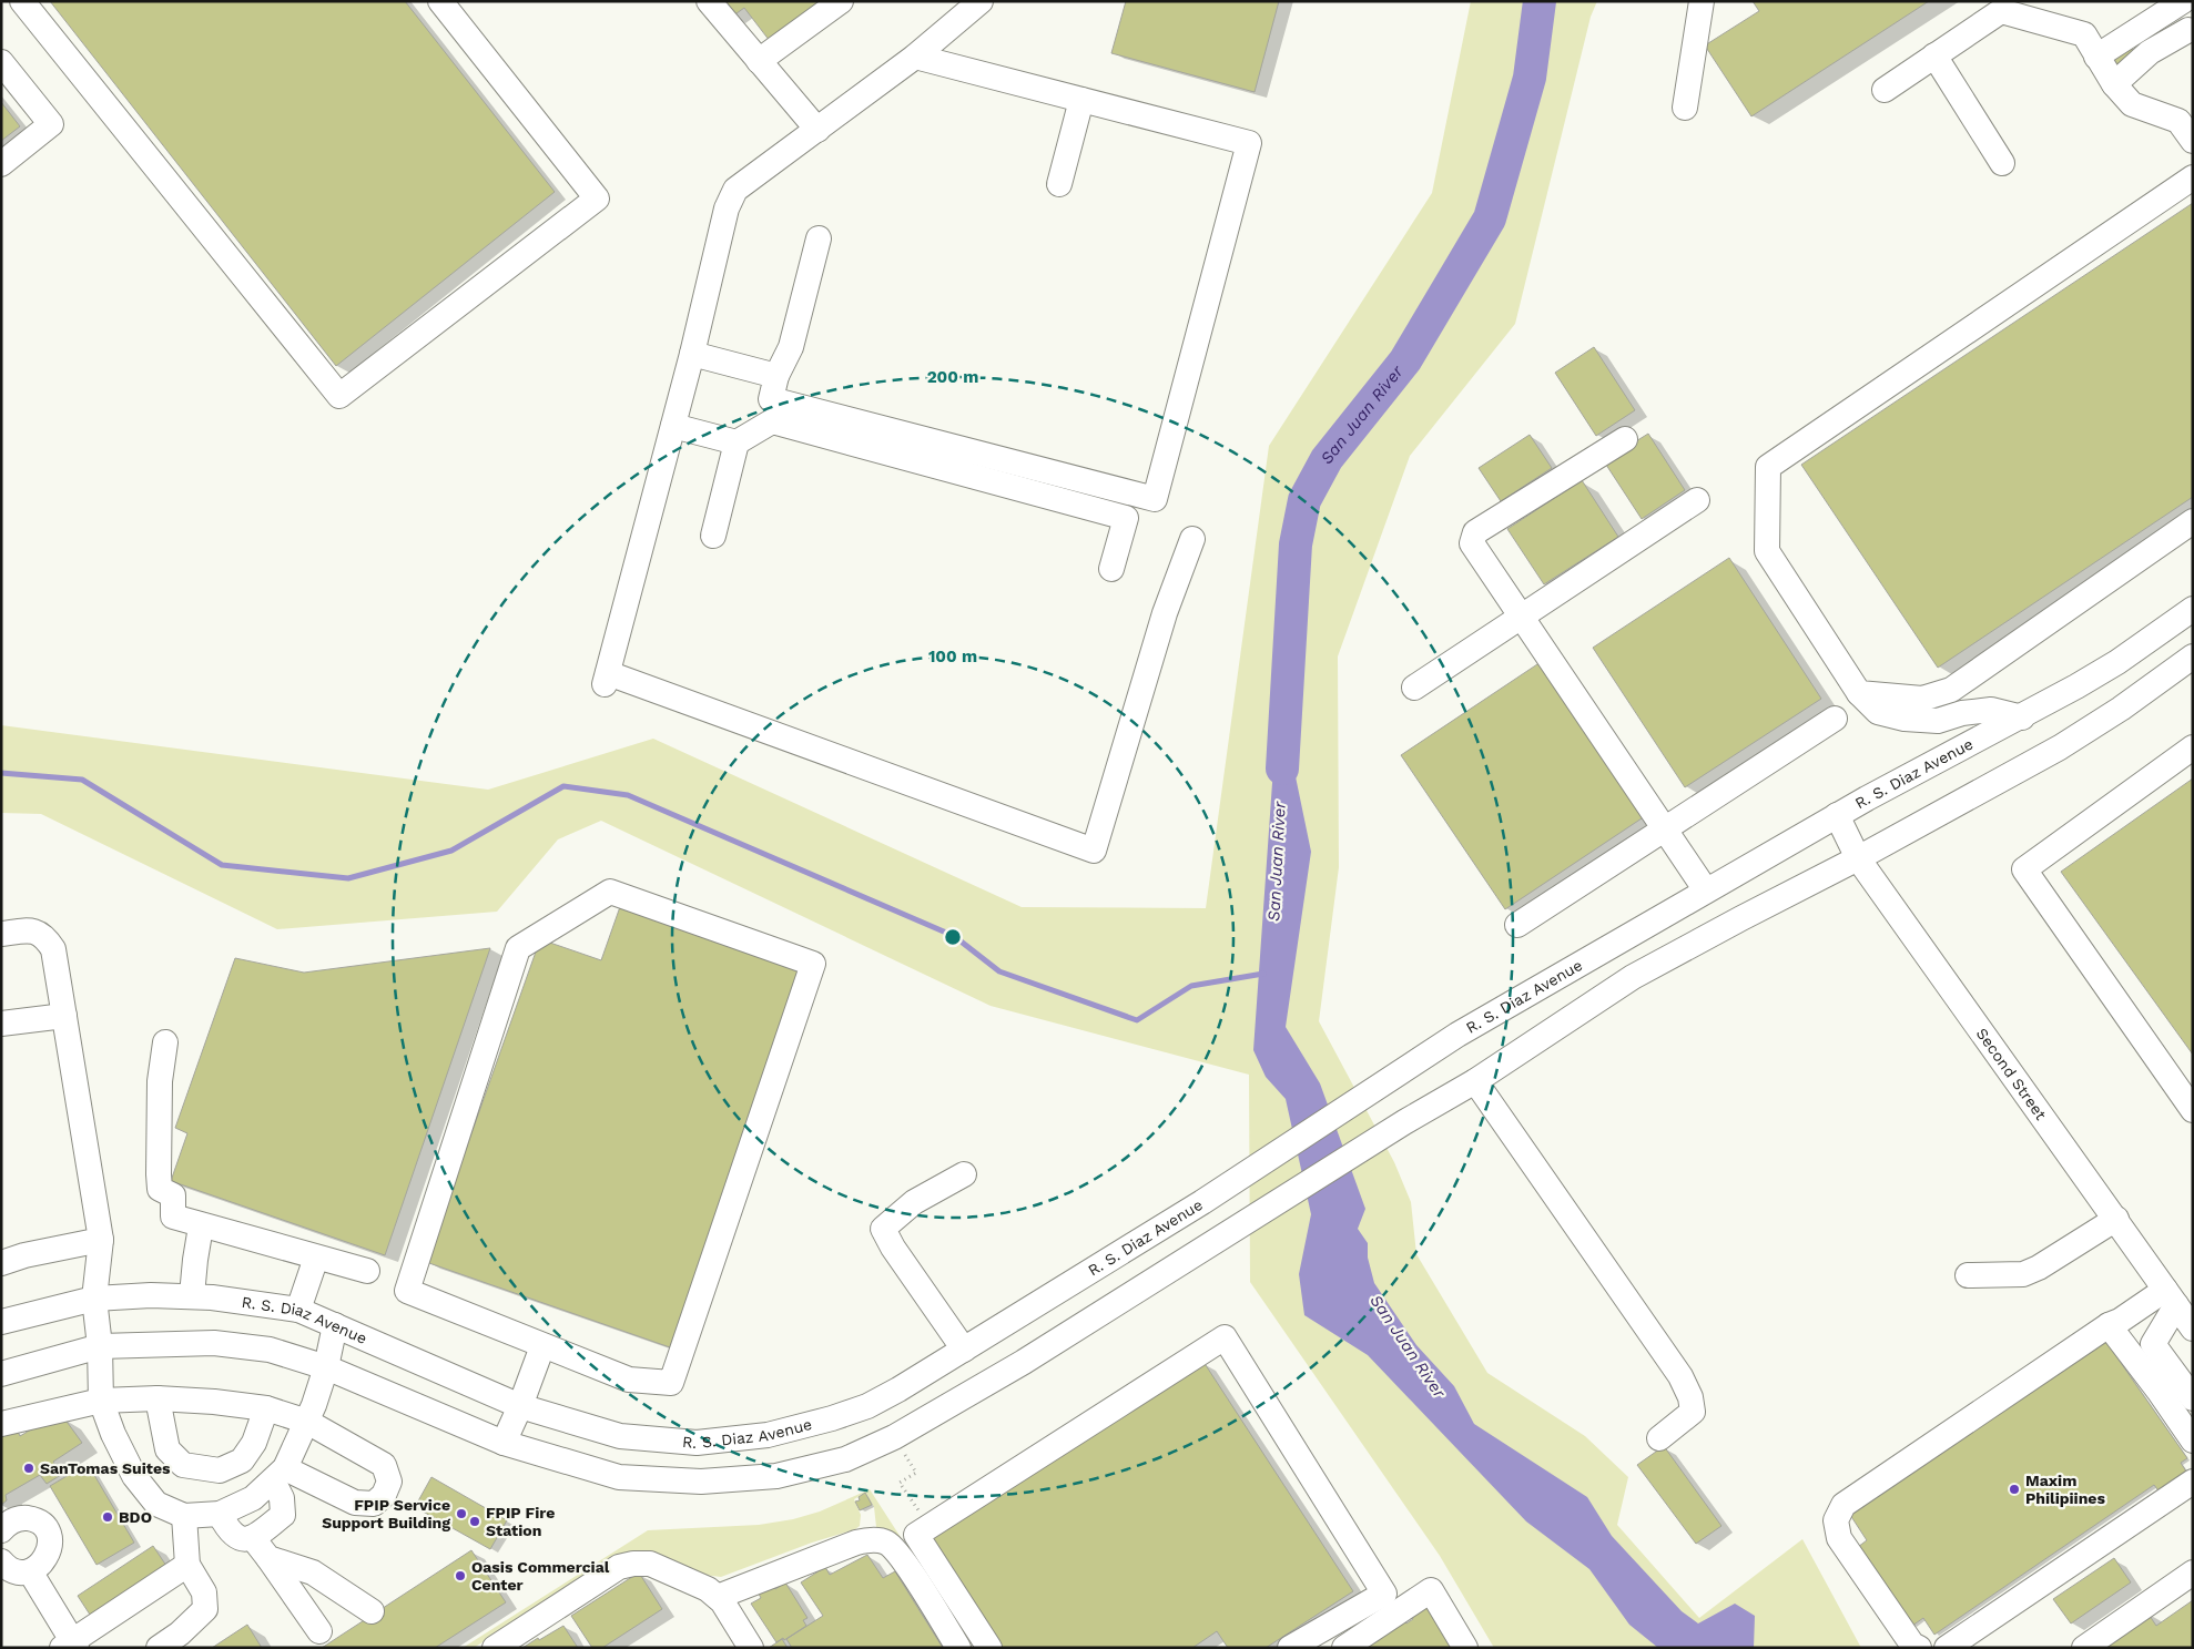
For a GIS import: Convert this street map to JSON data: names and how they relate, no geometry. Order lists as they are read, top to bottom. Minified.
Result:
{"streets":{"street":["R. S. Diaz Avenue","Second Street"]},"crossings":[["R. S. Diaz Avenue","Second Street"]],"water":["San Juan River"],"places":["SanTomas Suites","Maxim Philipiines","FPIP Service Support Building","BDO","FPIP Fire Station","Oasis Commercial Center"],"rings":["200 m","100 m"]}
